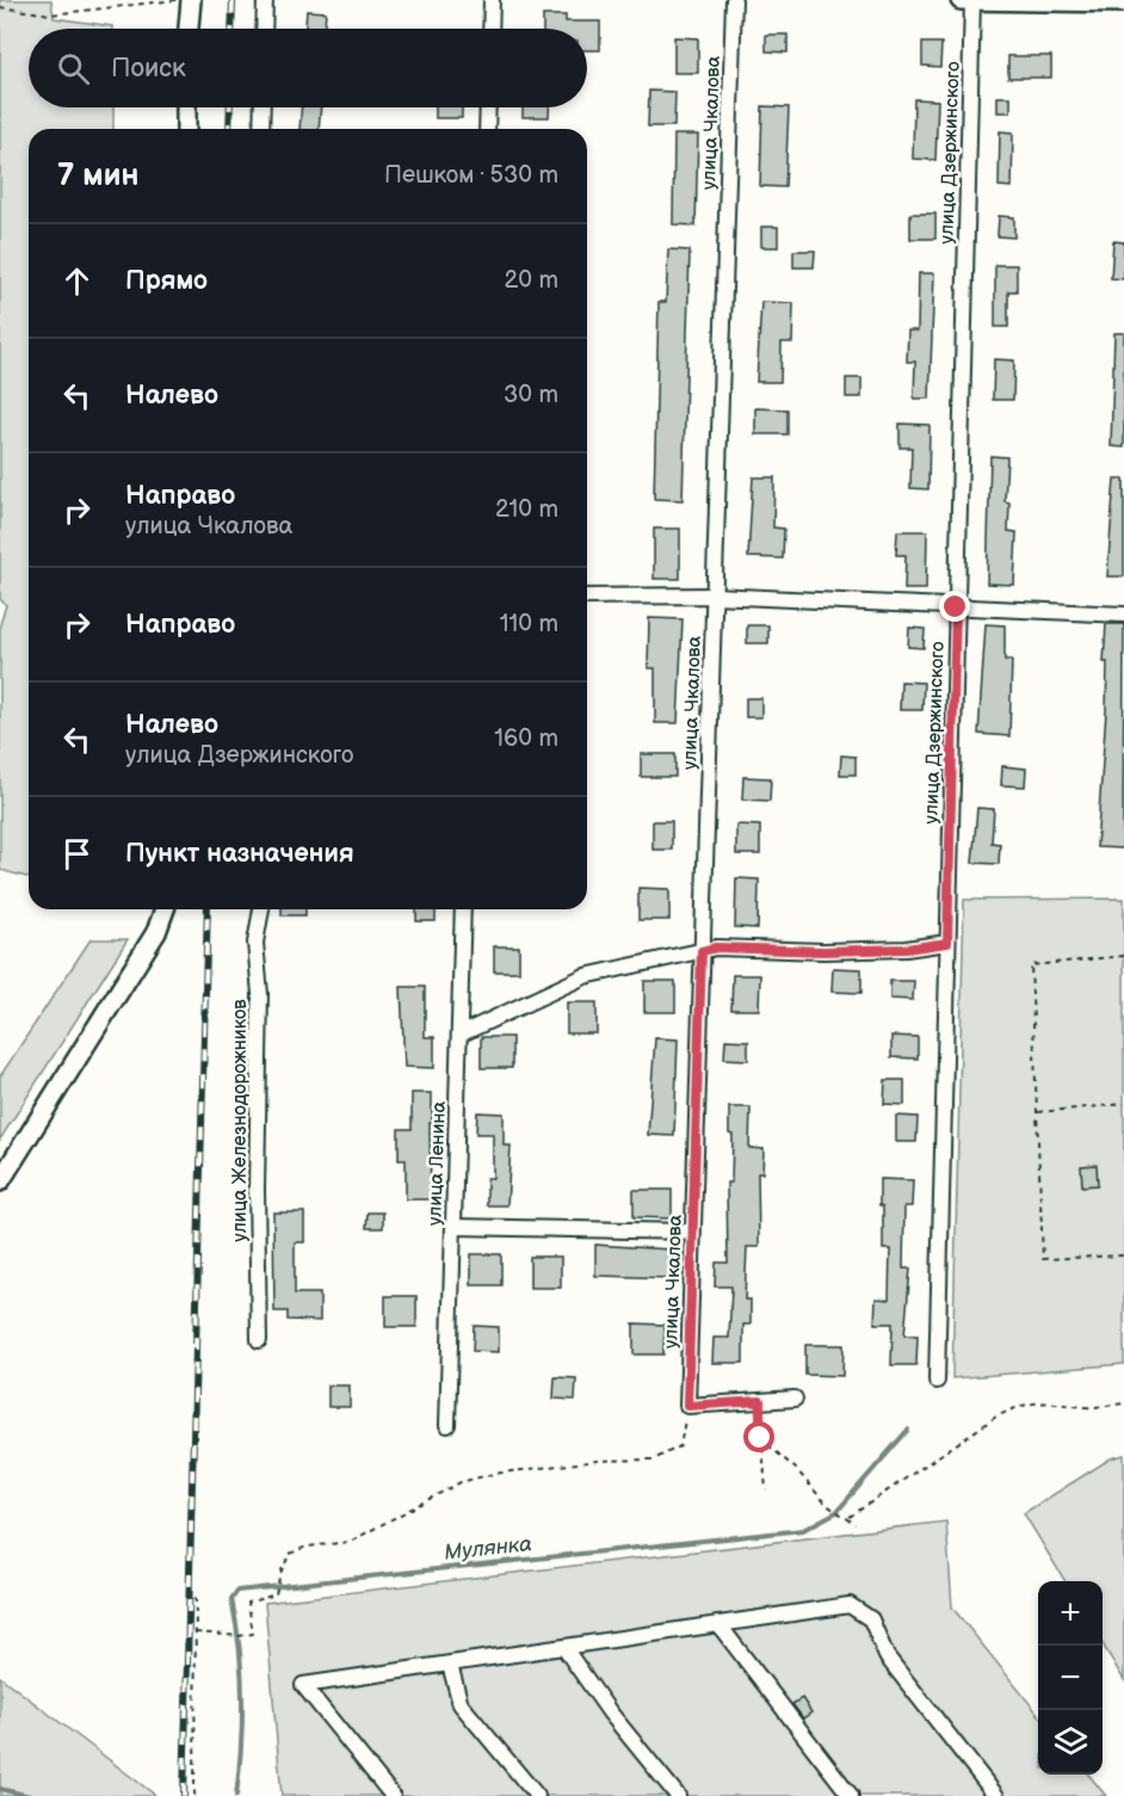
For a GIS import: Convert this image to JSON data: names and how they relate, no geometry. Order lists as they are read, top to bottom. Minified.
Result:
{"streets":{"street":["улица Чкалова","улица Дзержинского","улица Железнодорожников","улица Ленина"]},"water":["Мулянка"],"page":{"search":"Поиск","heading":["7 мин","Пешком · 530 m"],"list":[["Прямо","20 m"],["Налево","30 m"],["Направо","улица Чкалова","210 m"],["Направо","110 m"],["Налево","улица Дзержинского","160 m"],"Пункт назначения"],"map_buttons":["+","−"]}}
